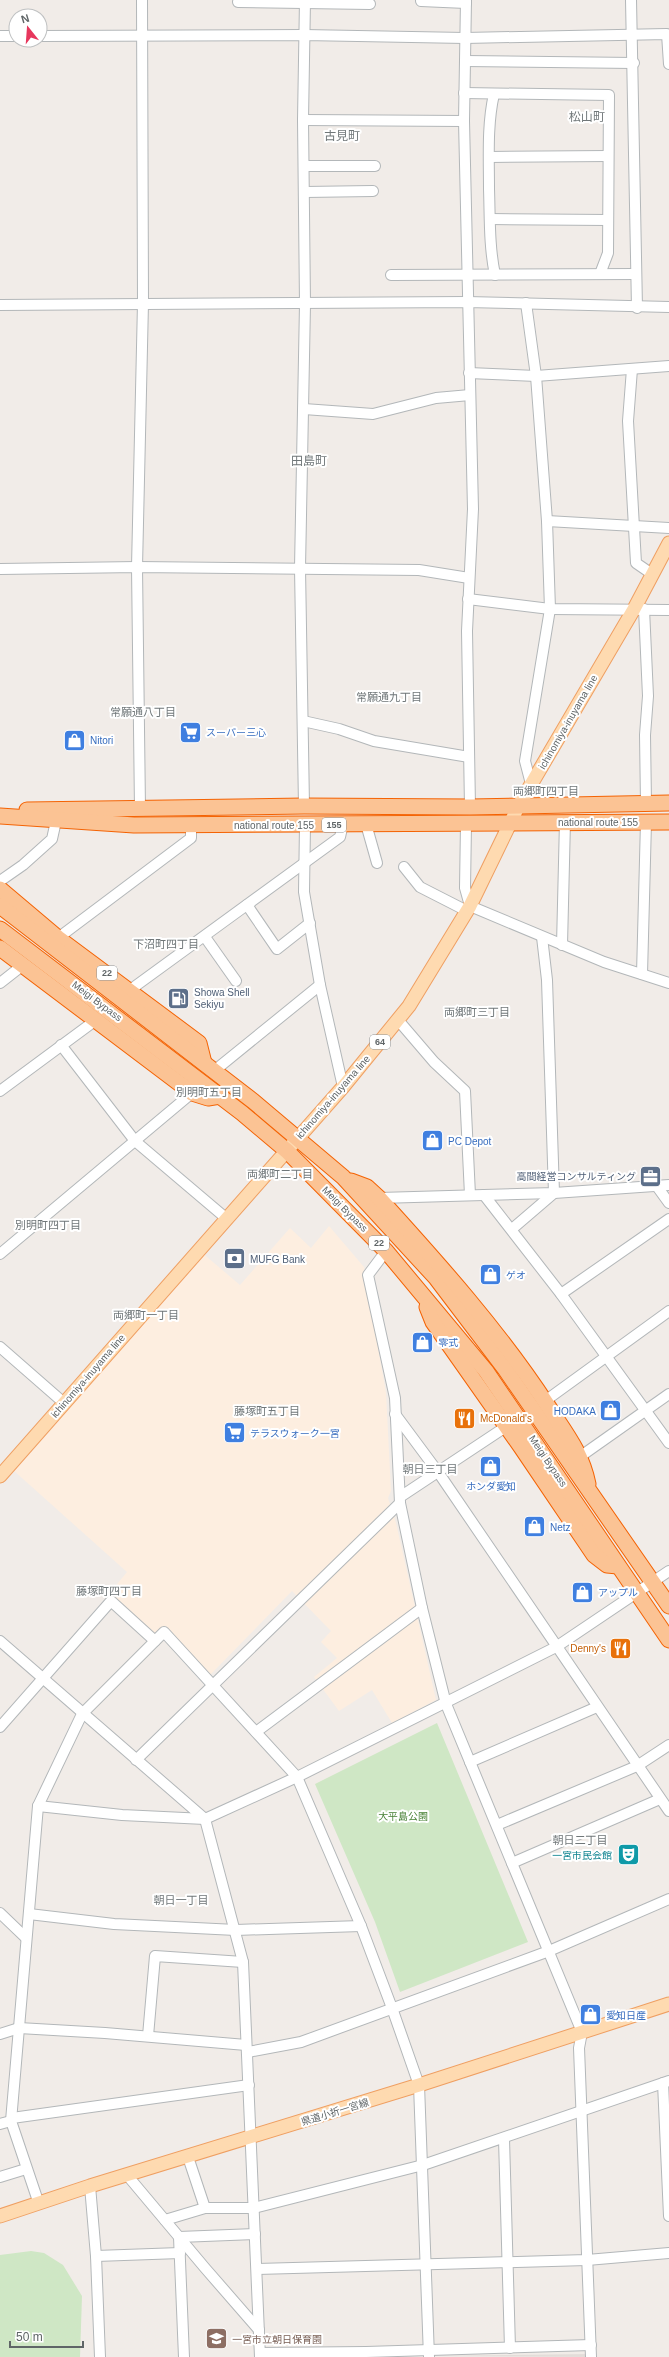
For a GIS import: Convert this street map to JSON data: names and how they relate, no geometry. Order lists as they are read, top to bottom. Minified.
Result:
{"streets":{"highway":["national route 155","155","22","Meigi Bypass"],"main road":["ichinomiya-inuyama line","64","県道小折一宮線"]},"crossings":[["ichinomiya-inuyama line","national route 155"],["ichinomiya-inuyama line","Meigi Bypass"],["22","Meigi Bypass"]],"districts":["松山町","古見町","田島町","常願通九丁目","常願通八丁目","両郷町四丁目","下沼町四丁目","両郷町三丁目","別明町五丁目","両郷町二丁目","別明町四丁目","両郷町一丁目","藤塚町五丁目","朝日三丁目","藤塚町四丁目","朝日二丁目","朝日一丁目"],"parks":["大平島公園"],"places":{"supermarket":["スーパー三心","テラスウォーク一宮"],"shop":["Nitori","PC Depot","ゲオ","零式","HODAKA","ホンダ愛知","Netz","アップル","愛知日産"],"fuel station":["Showa Shell Sekiyu"],"office":["高間経営コンサルティング"],"bank":["MUFG Bank"],"restaurant":["McDonald's","Denny's"],"theatre":["一宮市民会館"],"school or university":["一宮市立朝日保育園"]},"scale_bar":"50 m","north":"top"}
